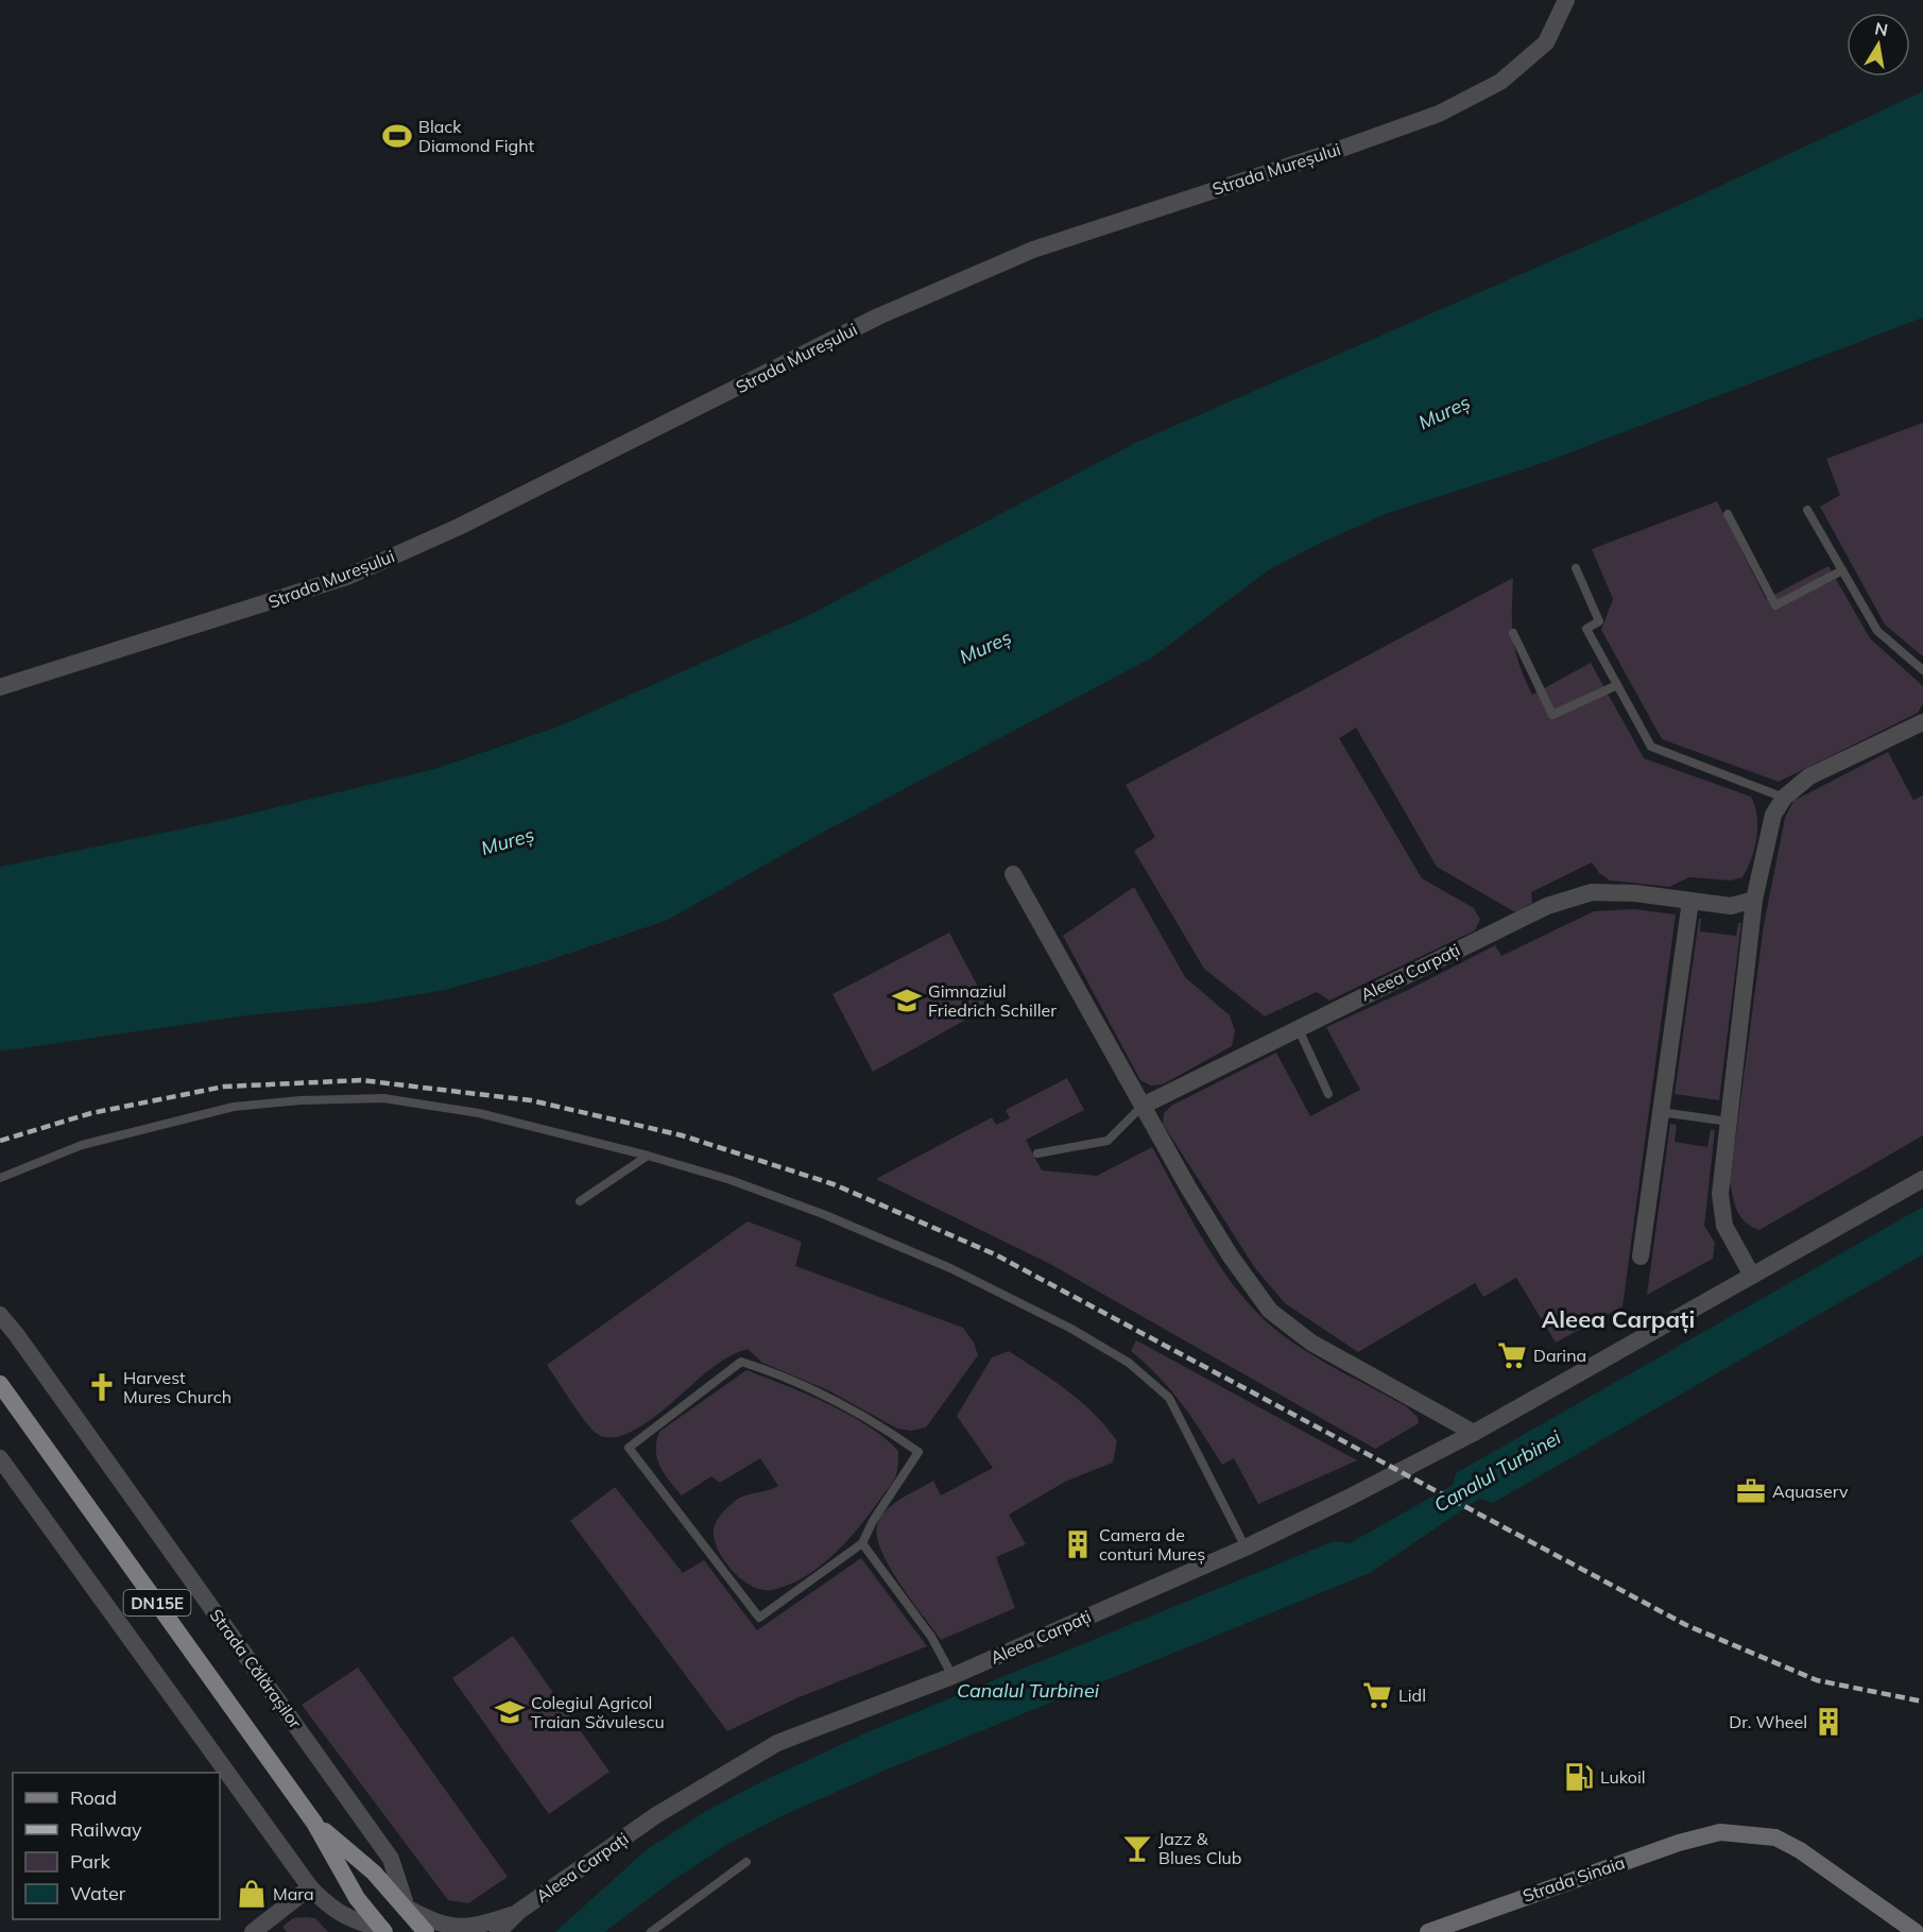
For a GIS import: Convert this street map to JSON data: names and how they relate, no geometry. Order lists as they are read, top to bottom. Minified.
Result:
{"streets":{"main road":["DN15E","Strada Călărașilor","Strada Sinaia"],"street":["Strada Mureșului","Aleea Carpați"]},"crossings":[["Aleea Carpați","Strada Călărașilor"]],"districts":["Aleea Carpați"],"water":["Mureș","Canalul Turbinei"],"places":{"sports":["Black Diamond Fight"],"school or university":["Gimnaziul Friedrich Schiller","Colegiul Agricol Traian Săvulescu"],"supermarket":["Darina","Lidl"],"church":["Harvest Mures Church"],"office":["Aquaserv"],"building":["Camera de conturi Mureș","Dr. Wheel"],"fuel station":["Lukoil"],"bar":["Jazz & Blues Club"],"shop":["Mara"]},"legend":["Road","Railway","Park","Water"],"north":"top"}
